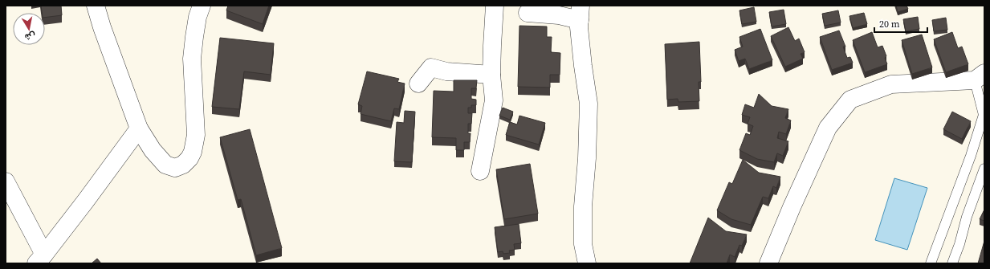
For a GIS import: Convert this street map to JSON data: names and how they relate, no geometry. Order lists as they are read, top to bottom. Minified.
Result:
{"scale_bar":"20 m","north":"bottom"}
